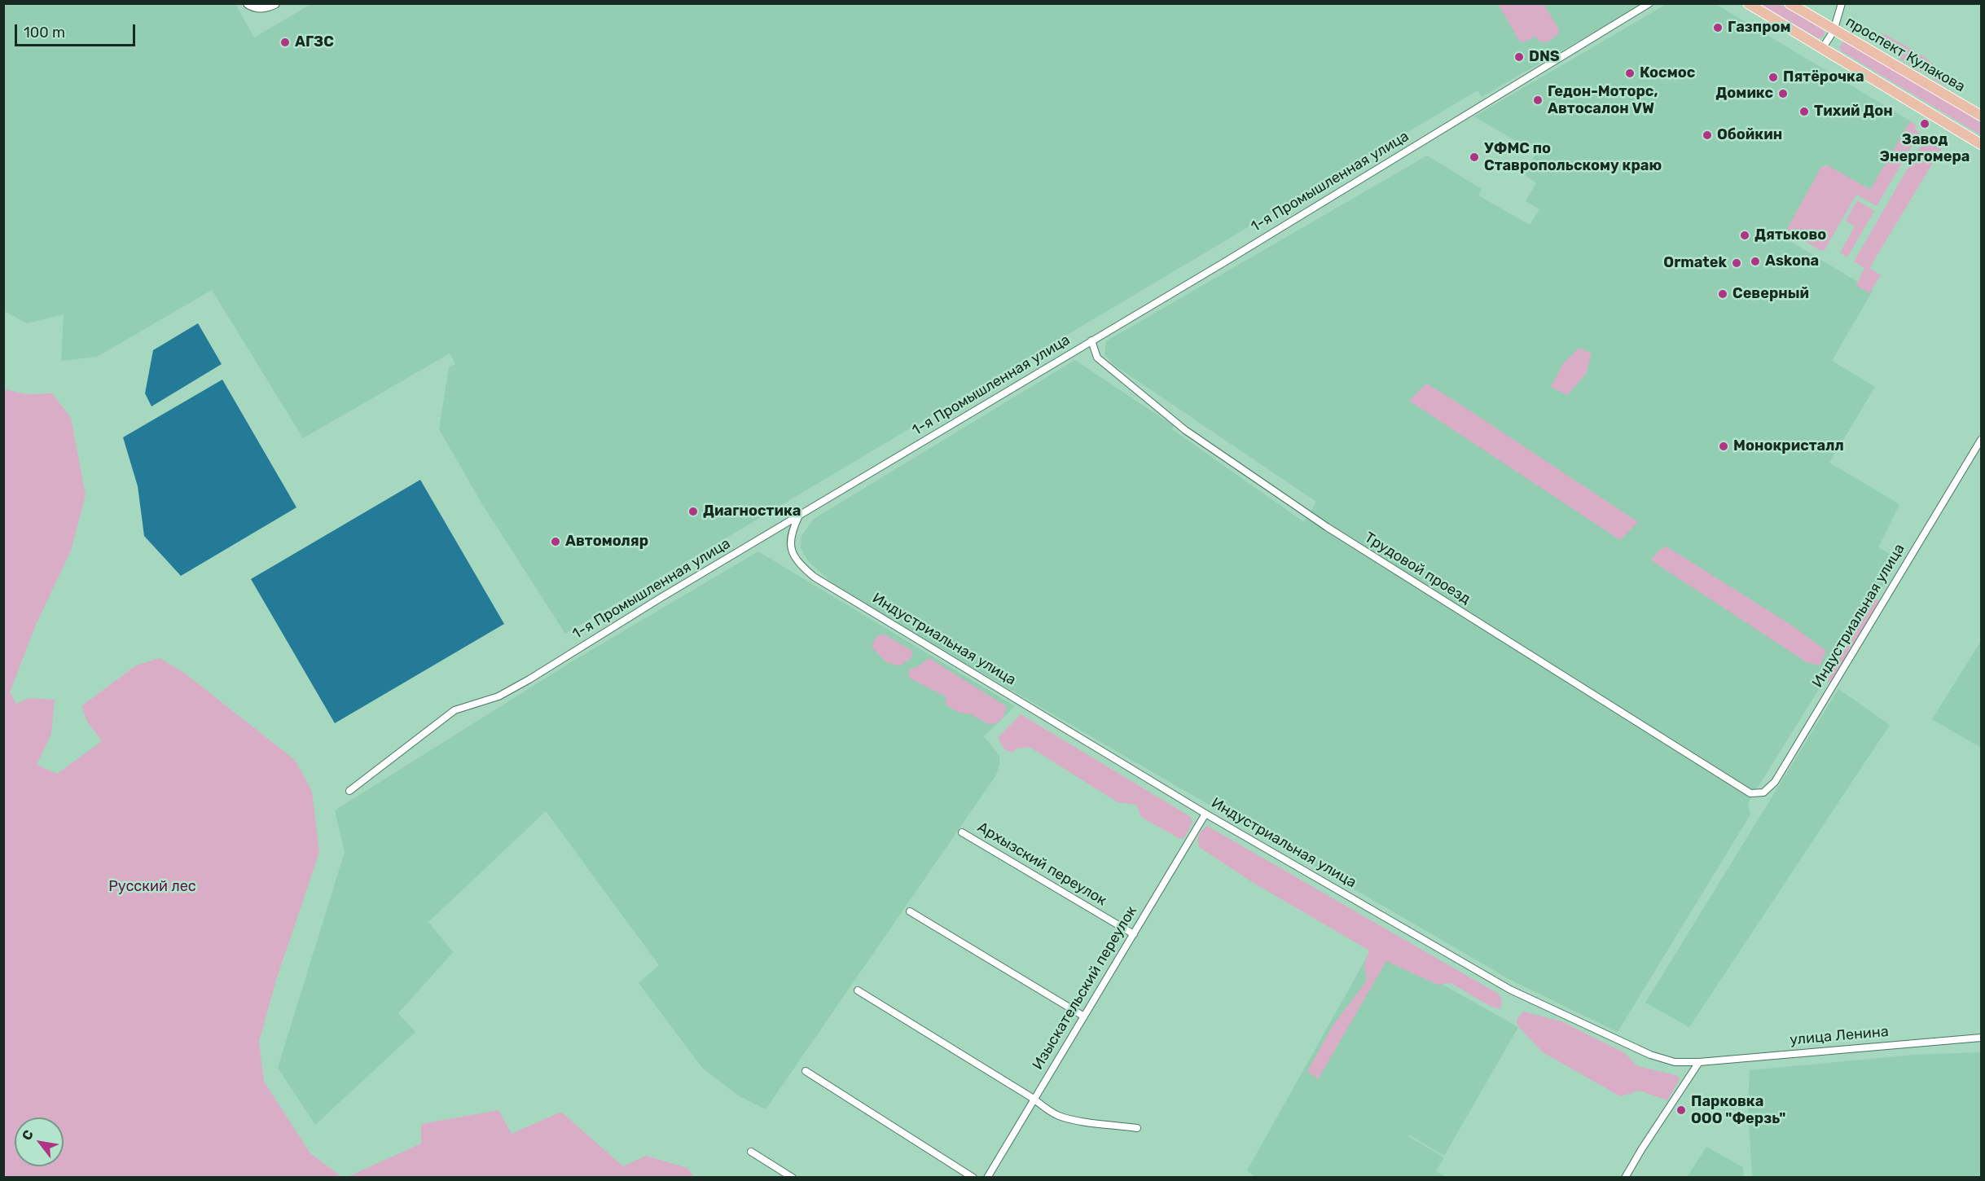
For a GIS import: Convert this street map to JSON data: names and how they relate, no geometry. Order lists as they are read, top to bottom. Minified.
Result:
{"streets":{"main road":["проспект Кулакова"],"street":["1-я Промышленная улица","Трудовой проезд","Индустриальная улица","Архызский переулок","Изыскательский переулок","улица Ленина"]},"crossings":[["1-я Промышленная улица","Трудовой проезд"],["1-я Промышленная улица","Индустриальная улица"],["Трудовой проезд","Индустриальная улица"],["Индустриальная улица","Изыскательский переулок"],["Индустриальная улица","улица Ленина"],["Архызский переулок","Изыскательский переулок"]],"parks":["Русский лес"],"places":["Газпром","АГЗС","DNS","Космос","Пятёрочка","Домикс","Гедон-Моторс, Автосалон VW","Тихий Дон","Завод Энергомера","Обойкин","УФМС по Ставропольскому краю","Дятьково","Askona","Ormatek","Северный","Монокристалл","Диагностика","Автомоляр","Парковка ООО \"Ферзь\""],"scale_bar":"100 m","north":"top left"}
